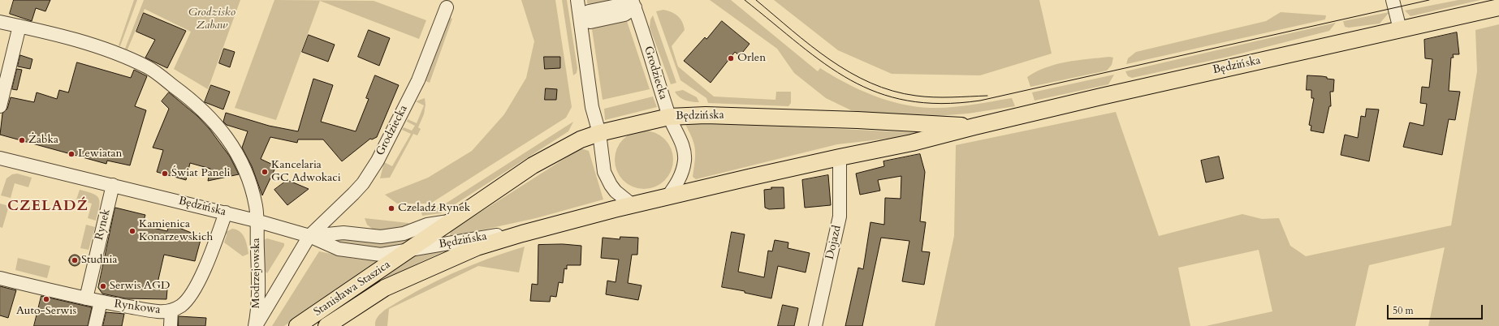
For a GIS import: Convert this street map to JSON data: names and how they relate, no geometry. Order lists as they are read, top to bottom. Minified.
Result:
{"streets":{"main road":["Będzińska","Stanisława Staszica"],"street":["Grodziecka","Rynek","Dojazd","Modrzejowska","Rynkowa"]},"crossings":[["Będzińska","Grodziecka"],["Będzińska","Rynek"],["Będzińska","Dojazd"],["Będzińska","Modrzejowska"],["Będzińska","Stanisława Staszica"],["Będzińska","Rynkowa"],["Grodziecka","Modrzejowska"],["Rynek","Rynkowa"]],"districts":["CZELADŹ"],"parks":["Grodzisko Zabaw"],"places":["Orlen","Żabka","Lewiatan","Kancelaria GC Adwokaci","Świat Paneli","Czeladź Rynek","Kamienica Konarzewskich","Studnia","Serwis AGD","Auto-Serwis"],"scale_bar":"50 m"}
